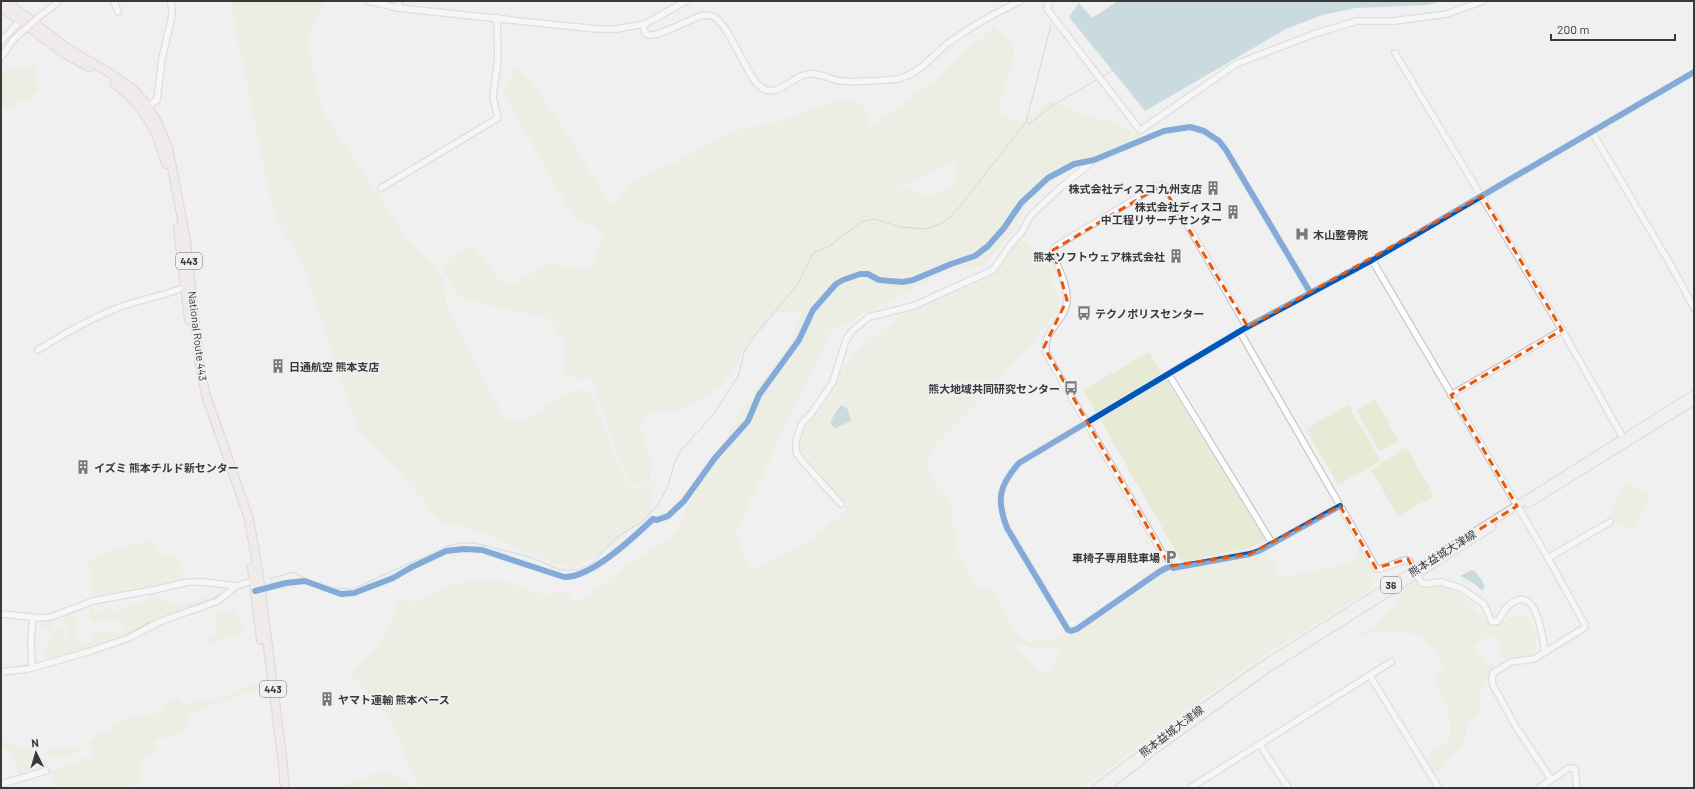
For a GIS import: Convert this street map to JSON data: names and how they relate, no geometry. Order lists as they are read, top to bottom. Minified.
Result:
{"streets":{"highway":["443","National Route 443"],"main road":["熊本益城大津線","36"]},"places":{"building":["株式会社ディスコ 九州支店","株式会社ディスコ 中工程リサーチセンター","熊本ソフトウェア株式会社","日通航空 熊本支店","イズミ 熊本チルド新センター","ヤマト運輸 熊本ベース"],"hospital":["木山整骨院"],"bus stop":["テクノポリスセンター","熊大地域共同研究センター"],"parking":["車椅子専用駐車場"]},"scale_bar":"200 m","north":"top"}
